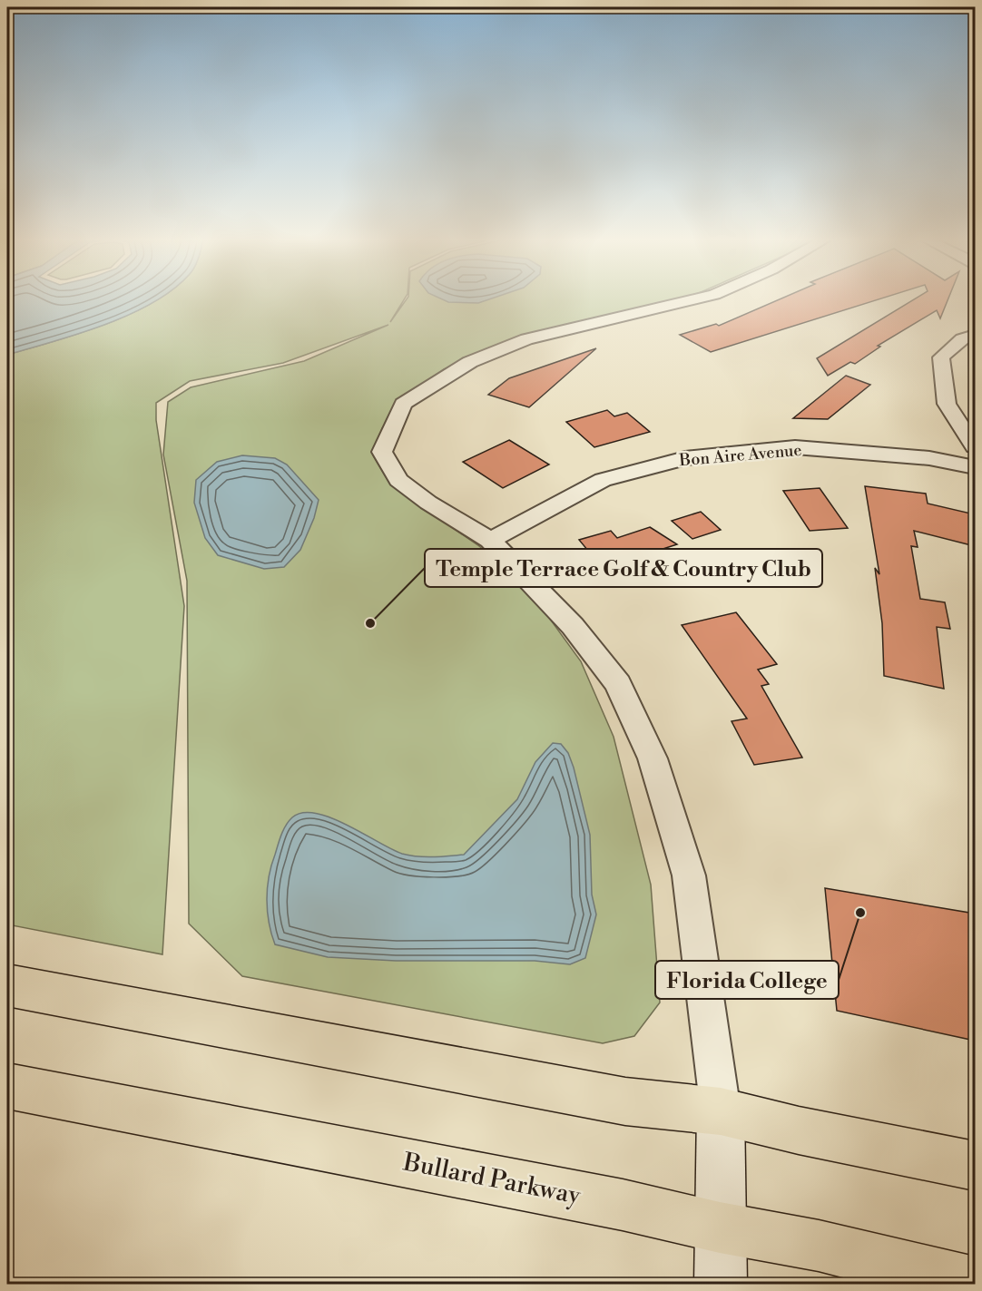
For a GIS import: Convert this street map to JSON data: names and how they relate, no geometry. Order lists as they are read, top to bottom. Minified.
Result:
{"streets":{"main road":["Bullard Parkway"],"street":["Bon Aire Avenue"]},"places":["Temple Terrace Golf & Country Club","Florida College"]}
